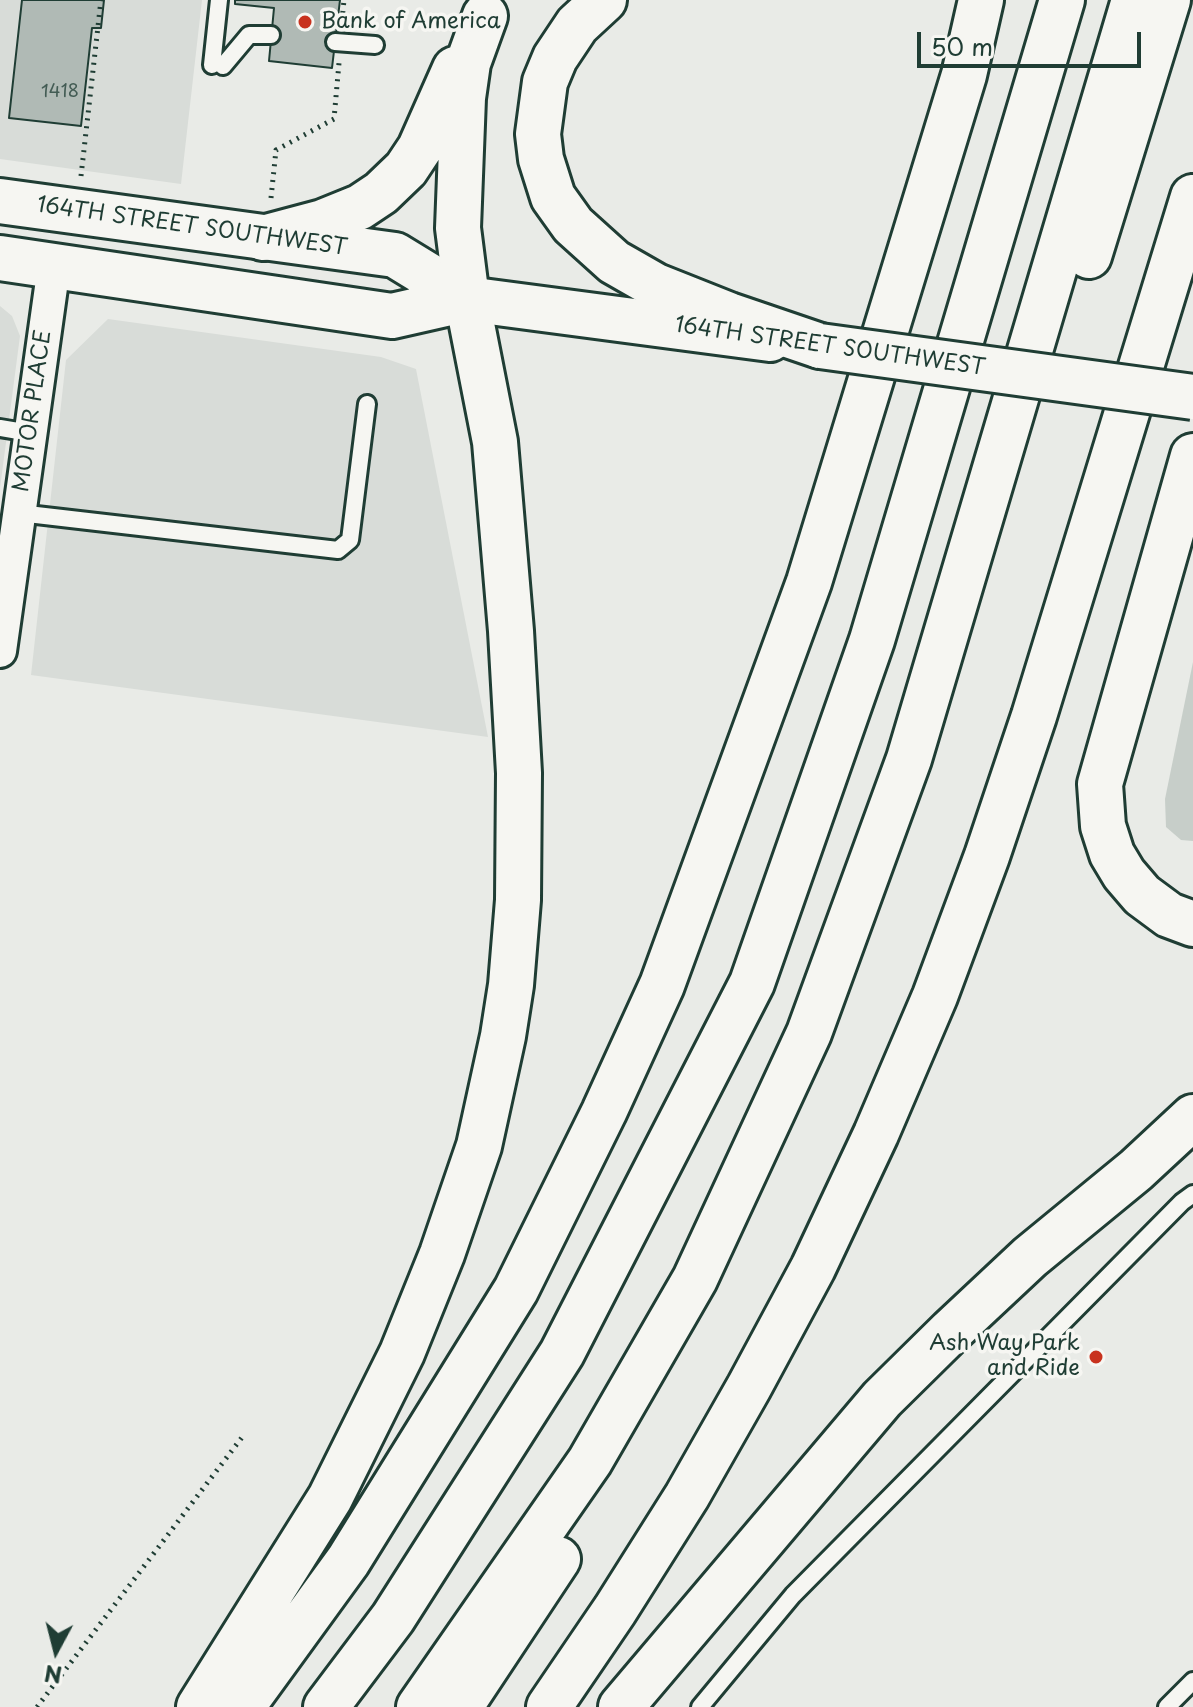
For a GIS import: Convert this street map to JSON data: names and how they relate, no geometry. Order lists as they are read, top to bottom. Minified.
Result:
{"streets":{"main road":["164TH STREET SOUTHWEST"],"street":["MOTOR PLACE"]},"crossings":[["164TH STREET SOUTHWEST","MOTOR PLACE"]],"places":["Bank of America","Ash Way Park and Ride"],"house_numbers":["1418"],"scale_bar":"50 m","north":"bottom"}
